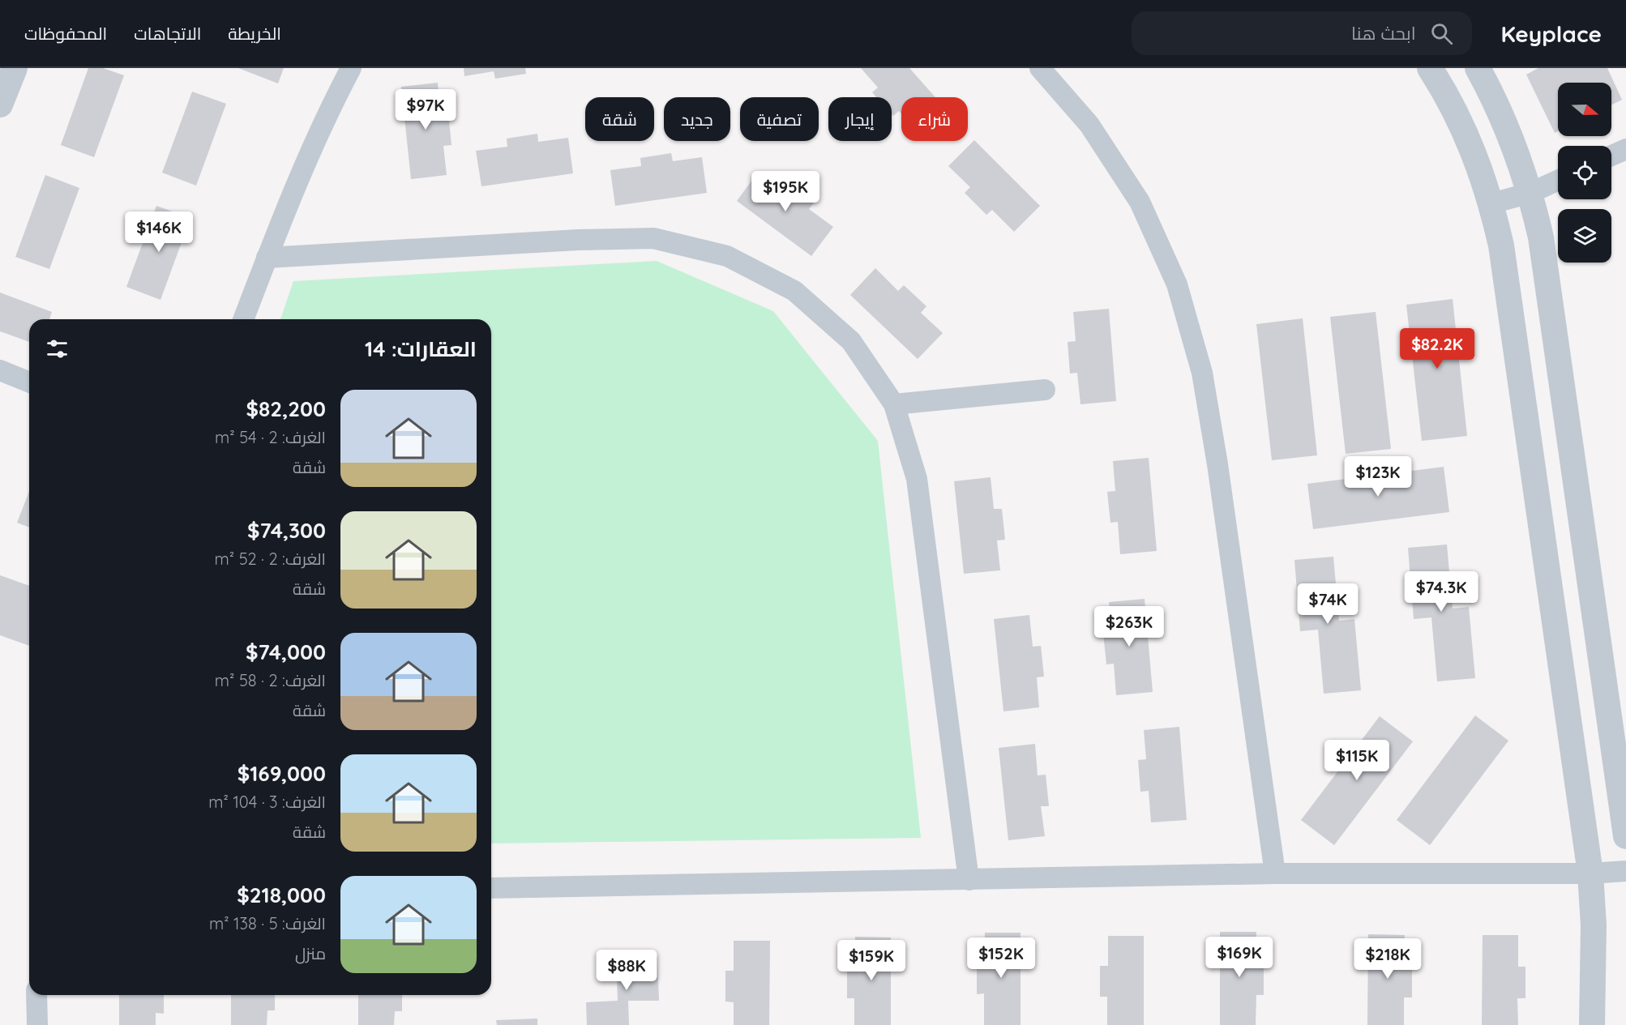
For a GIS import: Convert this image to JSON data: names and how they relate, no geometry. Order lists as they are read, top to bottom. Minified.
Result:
{"north":"right","page":{"header":"Keyplace","search":"ابحث هنا","nav":["الخريطة","الاتجاهات","المحفوظات"],"price":["$97K","$195K","$146K","$82.2K","$123K","$74.3K","$74K","$263K","$115K","$169K","$152K","$218K","$159K","$88K"],"chip":["شراء","إيجار","تصفية","جديد","شقة"],"heading":"العقارات: 14","list":[{"name":"$82,200","note":"الغرف: 2 · 54 m² · شقة"},{"name":"$74,300","note":"الغرف: 2 · 52 m² · شقة"},{"name":"$74,000","note":"الغرف: 2 · 58 m² · شقة"},{"name":"$169,000","note":"الغرف: 3 · 104 m² · شقة"},{"name":"$218,000","note":"الغرف: 5 · 138 m² · منزل"}]}}
